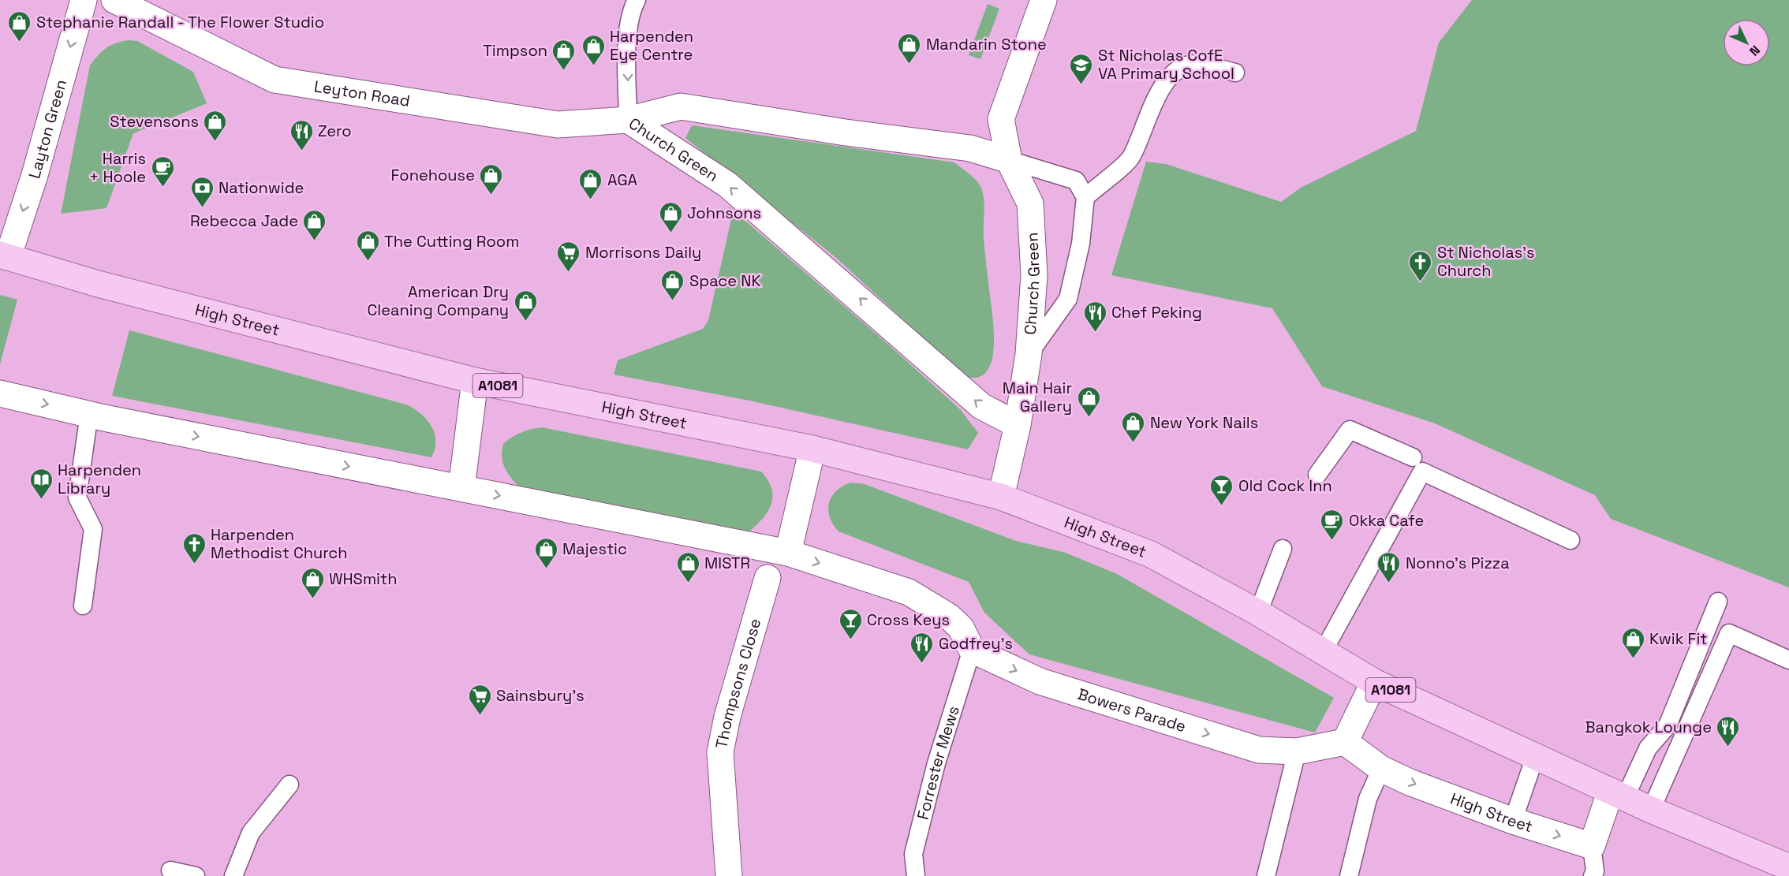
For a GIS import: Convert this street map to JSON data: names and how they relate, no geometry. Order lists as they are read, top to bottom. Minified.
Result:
{"streets":{"main road":["High Street","A1081"],"street":["Leyton Road","Layton Green","Church Green","Thompsons Close","Bowers Parade"],"lane":["Forrester Mews"]},"crossings":[["Leyton Road","Church Green"],["Layton Green","High Street"],["Church Green","High Street"],["Bowers Parade","Forrester Mews"]],"one_way":["Layton Green","Bowers Parade"],"places":{"shop":["Stephanie Randall - The Flower Studio","Mandarin Stone","Harpenden Eye Centre","Timpson","Stevensons","Fonehouse","AGA","Johnsons","Rebecca Jade","The Cutting Room","Space NK","American Dry Cleaning Company","Main Hair Gallery","New York Nails","Majestic","MISTR","WHSmith","Kwik Fit"],"school or university":["St Nicholas CofE VA Primary School"],"restaurant":["Zero","Chef Peking","Nonno's Pizza","Godfrey's","Bangkok Lounge"],"cafe":["Harris + Hoole","Okka Cafe"],"bank":["Nationwide"],"supermarket":["Morrisons Daily","Sainsbury's"],"church":["St Nicholas's Church","Harpenden Methodist Church"],"library":["Harpenden Library"],"bar":["Old Cock Inn","Cross Keys"]},"north":"bottom right"}
